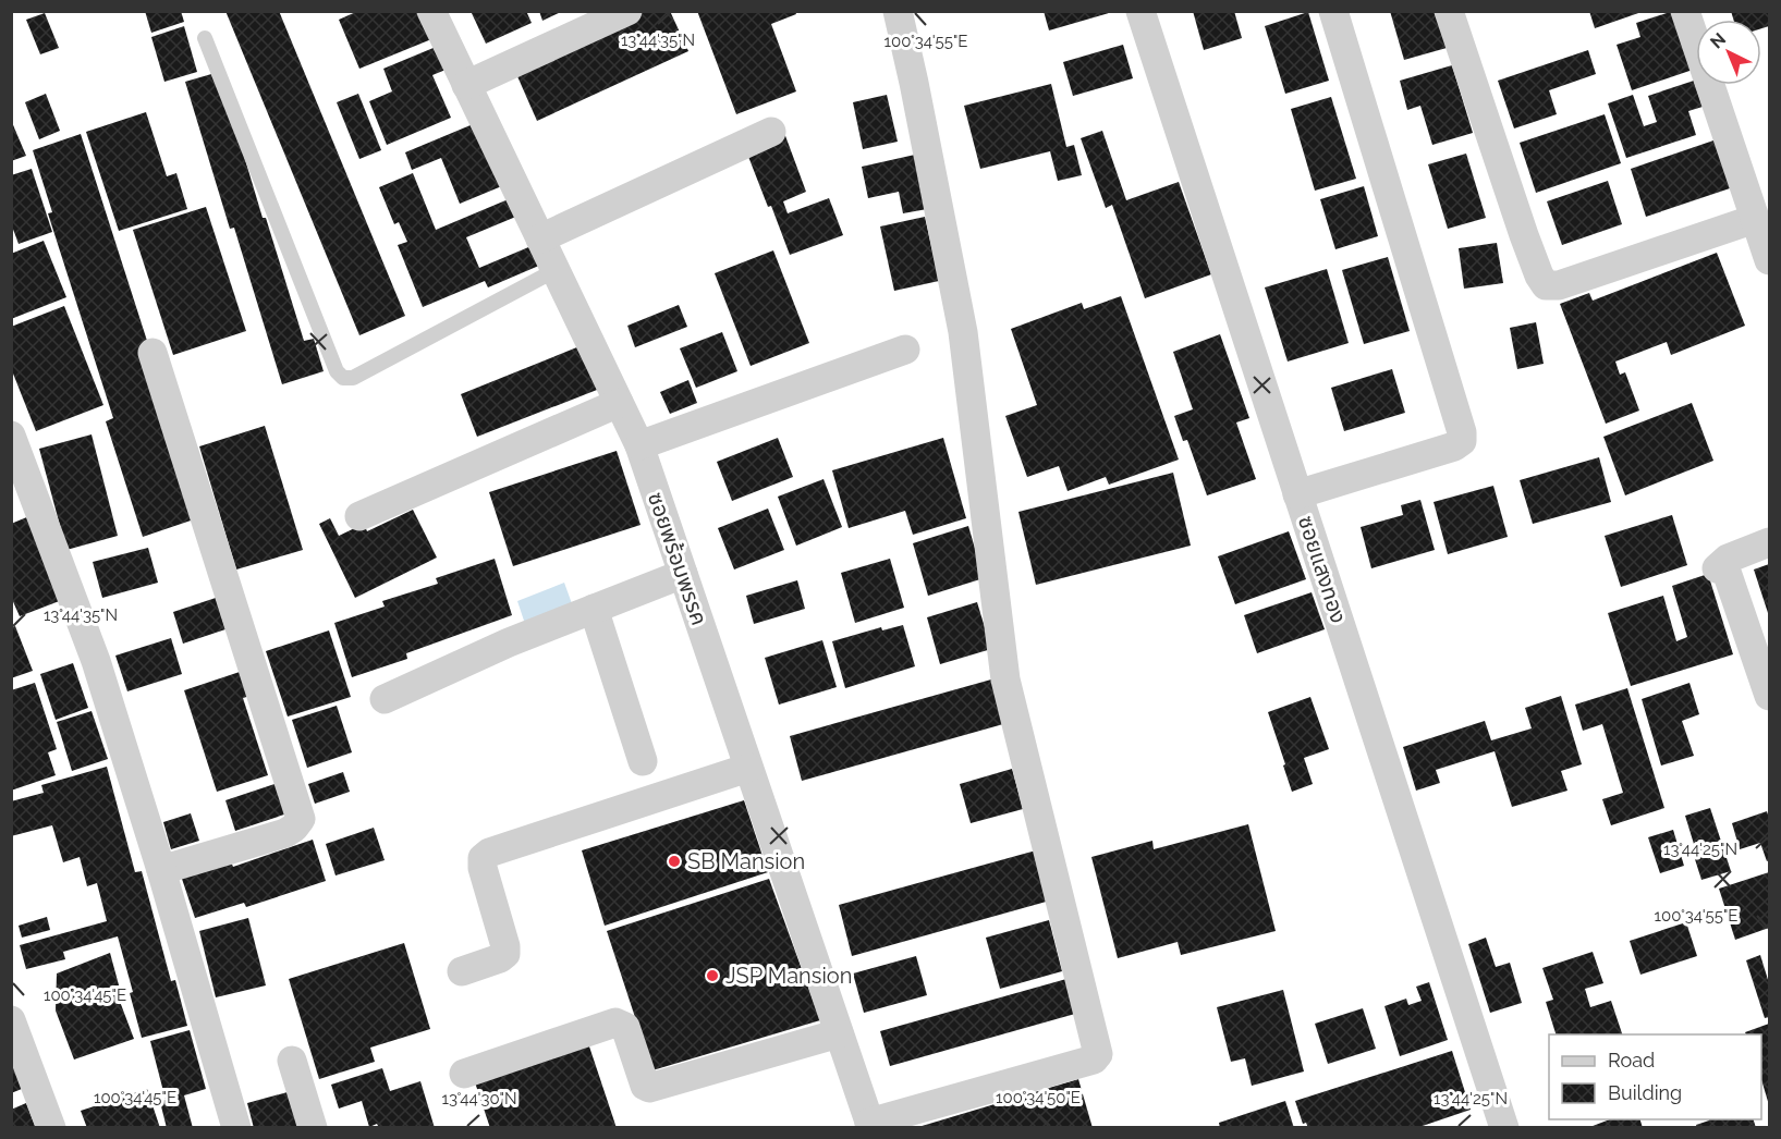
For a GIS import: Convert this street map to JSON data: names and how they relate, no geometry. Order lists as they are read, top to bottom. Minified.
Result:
{"streets":{"street":["ซอยพร้อมพรรค","ซอยแสงทอง"]},"places":["SB Mansion","JSP Mansion"],"legend":["Road","Building"],"north":"top left","coordinates":["13°44'35\"N","100°34'55\"E","13°44'25\"N","100°34'45\"E","100°34'50\"E","13°44'30\"N"]}
